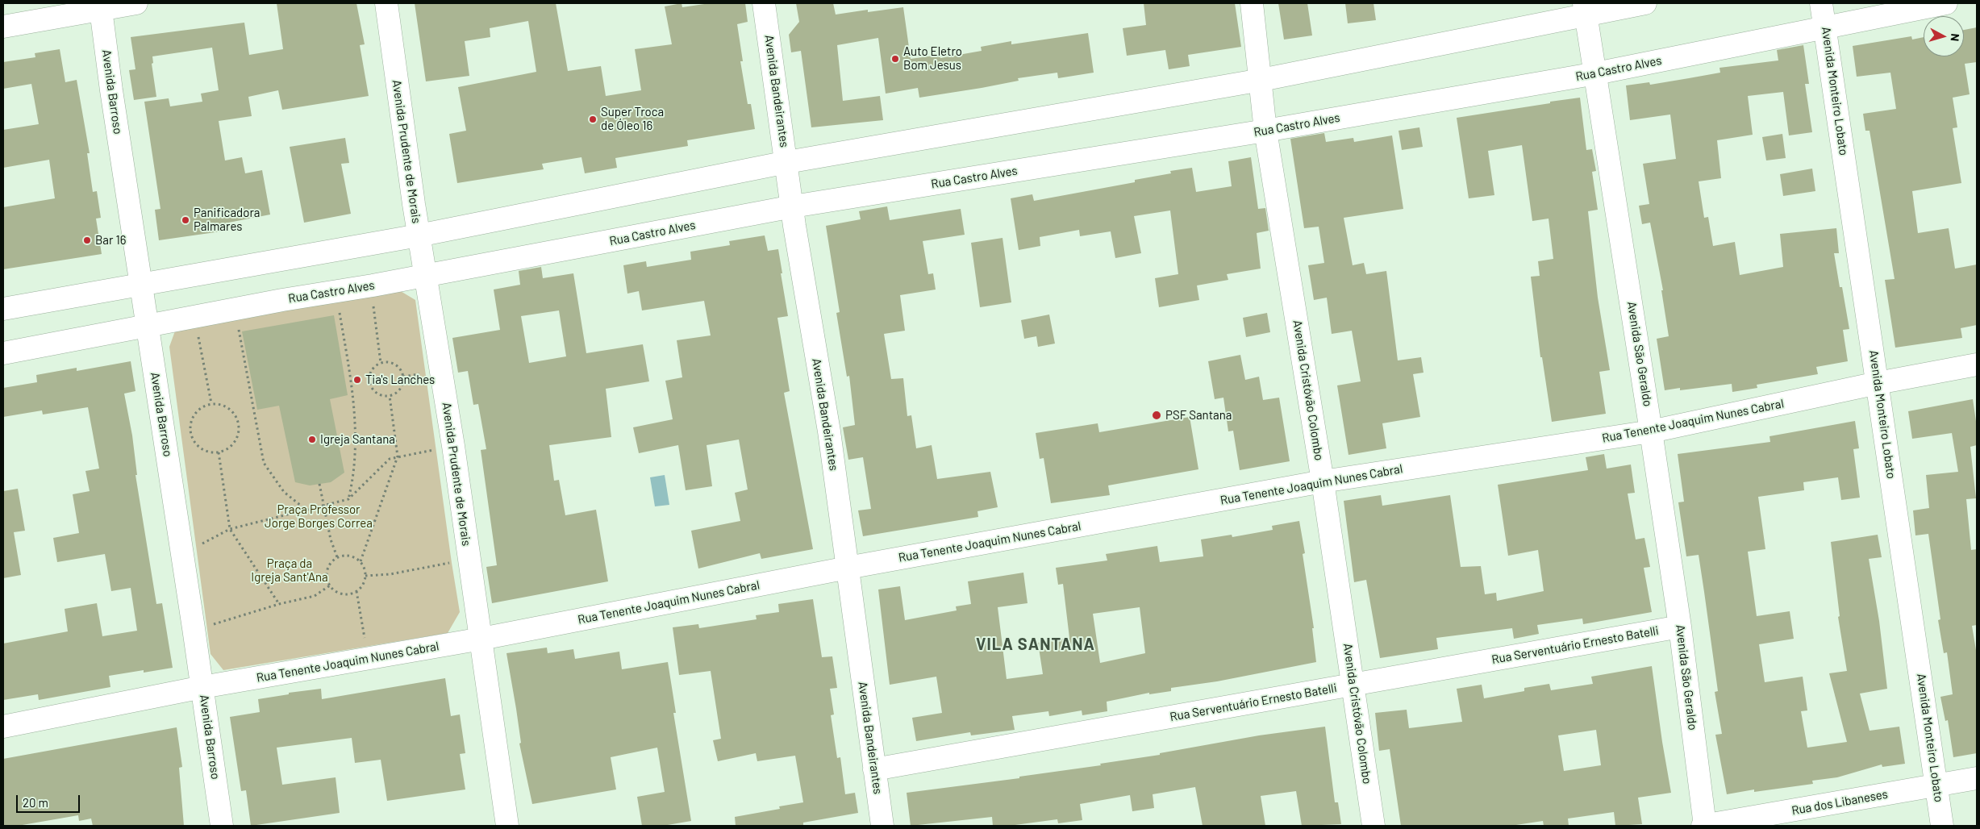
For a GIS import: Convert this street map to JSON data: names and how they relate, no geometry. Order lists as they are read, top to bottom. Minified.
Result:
{"streets":{"street":["Rua Castro Alves","Avenida Bandeirantes","Avenida Monteiro Lobato","Avenida Barroso","Avenida Prudente de Morais","Avenida São Geraldo","Avenida Cristóvão Colombo","Rua Tenente Joaquim Nunes Cabral","Rua Serventuário Ernesto Batelli","Rua dos Libaneses"]},"crossings":[["Rua Castro Alves","Avenida Bandeirantes"],["Rua Castro Alves","Avenida Monteiro Lobato"],["Rua Castro Alves","Avenida Barroso"],["Rua Castro Alves","Avenida Prudente de Morais"],["Rua Castro Alves","Avenida São Geraldo"],["Rua Castro Alves","Avenida Cristóvão Colombo"],["Avenida Bandeirantes","Rua Tenente Joaquim Nunes Cabral"],["Avenida Bandeirantes","Rua Serventuário Ernesto Batelli"],["Avenida Monteiro Lobato","Rua Tenente Joaquim Nunes Cabral"],["Avenida Monteiro Lobato","Rua dos Libaneses"],["Avenida Barroso","Rua Tenente Joaquim Nunes Cabral"],["Avenida Prudente de Morais","Rua Tenente Joaquim Nunes Cabral"],["Avenida São Geraldo","Rua Tenente Joaquim Nunes Cabral"],["Avenida São Geraldo","Rua Serventuário Ernesto Batelli"],["Avenida São Geraldo","Rua dos Libaneses"],["Avenida Cristóvão Colombo","Rua Tenente Joaquim Nunes Cabral"],["Avenida Cristóvão Colombo","Rua Serventuário Ernesto Batelli"]],"districts":["VILA SANTANA"],"parks":["Praça Professor Jorge Borges Correa","Praça da Igreja Sant'Ana"],"places":["Auto Eletro Bom Jesus","Super Troca de Óleo 16","Panificadora Palmares","Bar 16","Tia's Lanches","PSF Santana","Igreja Santana"],"scale_bar":"20 m","north":"right"}
